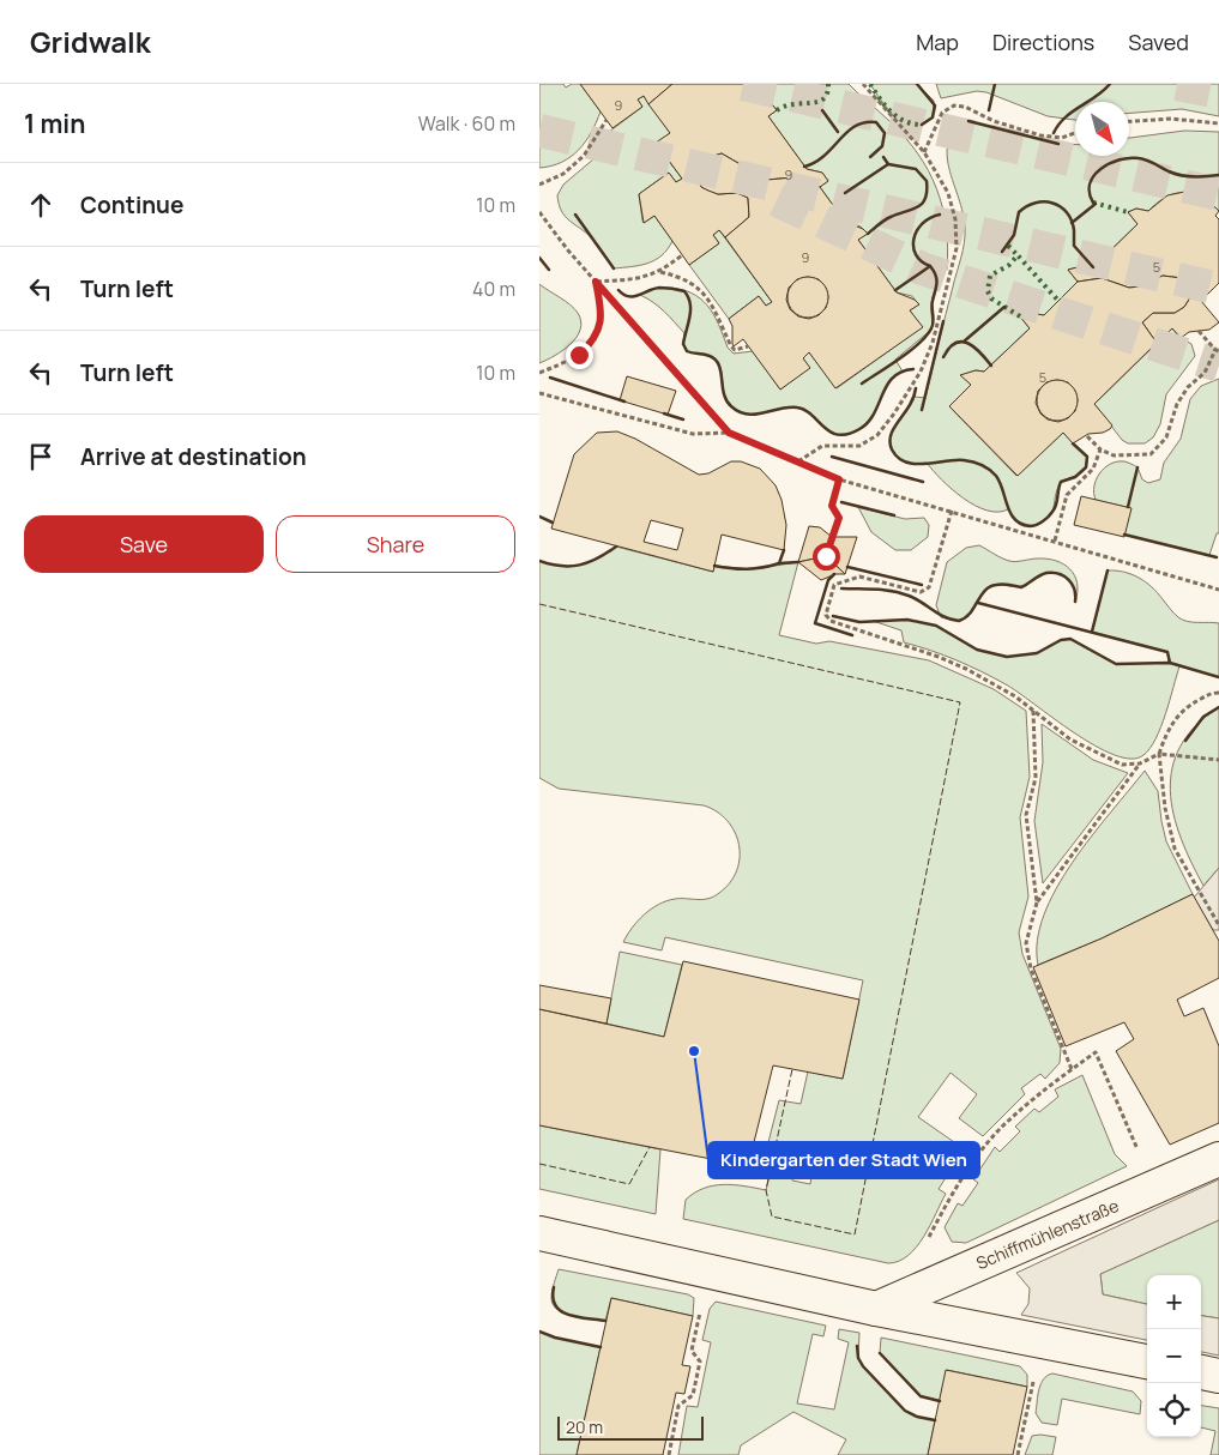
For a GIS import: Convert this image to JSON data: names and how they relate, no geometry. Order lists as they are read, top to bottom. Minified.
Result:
{"streets":{"street":["Schiffmühlenstraße"]},"places":["Kindergarten der Stadt Wien"],"house_numbers":["9","9","9","5","5"],"scale_bar":"20 m","north":"bottom right","page":{"header":"Gridwalk","nav":["Map","Directions","Saved"],"heading":["1 min","Walk · 60 m"],"list":[["Continue","10 m"],["Turn left","40 m"],["Turn left","10 m"],"Arrive at destination"],"buttons":["Save","Share"],"map_buttons":["+","−"],"scale":"20 m"}}
